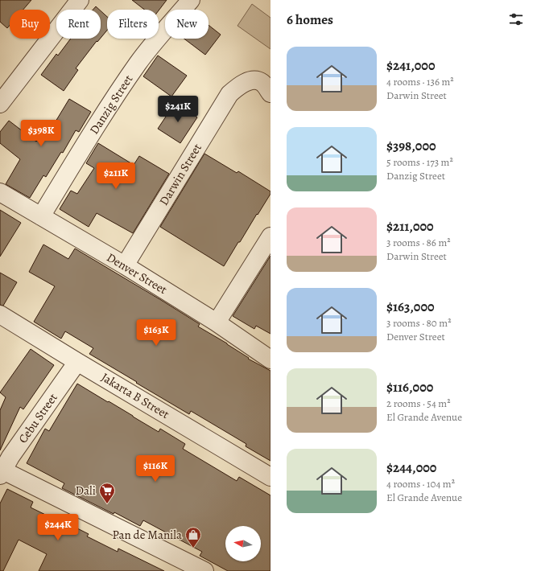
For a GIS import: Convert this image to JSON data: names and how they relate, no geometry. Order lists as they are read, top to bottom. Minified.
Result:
{"streets":{"street":["Danzig Street","Darwin Street","Denver Street","Jakarta B Street","Cebu Street"]},"crossings":[["Danzig Street","Denver Street"],["Darwin Street","Denver Street"],["Jakarta B Street","Cebu Street"]],"places":{"supermarket":["Dali"],"shop":["Pan de Manila"]},"north":"left","page":{"heading":"6 homes","chip":["Buy","Rent","Filters","New"],"list":[{"name":"$241,000","note":"4 rooms · 136 m² · Darwin Street"},{"name":"$398,000","note":"5 rooms · 173 m² · Danzig Street"},{"name":"$211,000","note":"3 rooms · 86 m² · Darwin Street"},{"name":"$163,000","note":"3 rooms · 80 m² · Denver Street"},{"name":"$116,000","note":"2 rooms · 54 m² · El Grande Avenue"},{"name":"$244,000","note":"4 rooms · 104 m² · El Grande Avenue"}],"price":["$241K","$398K","$211K","$163K","$116K","$244K"]}}
